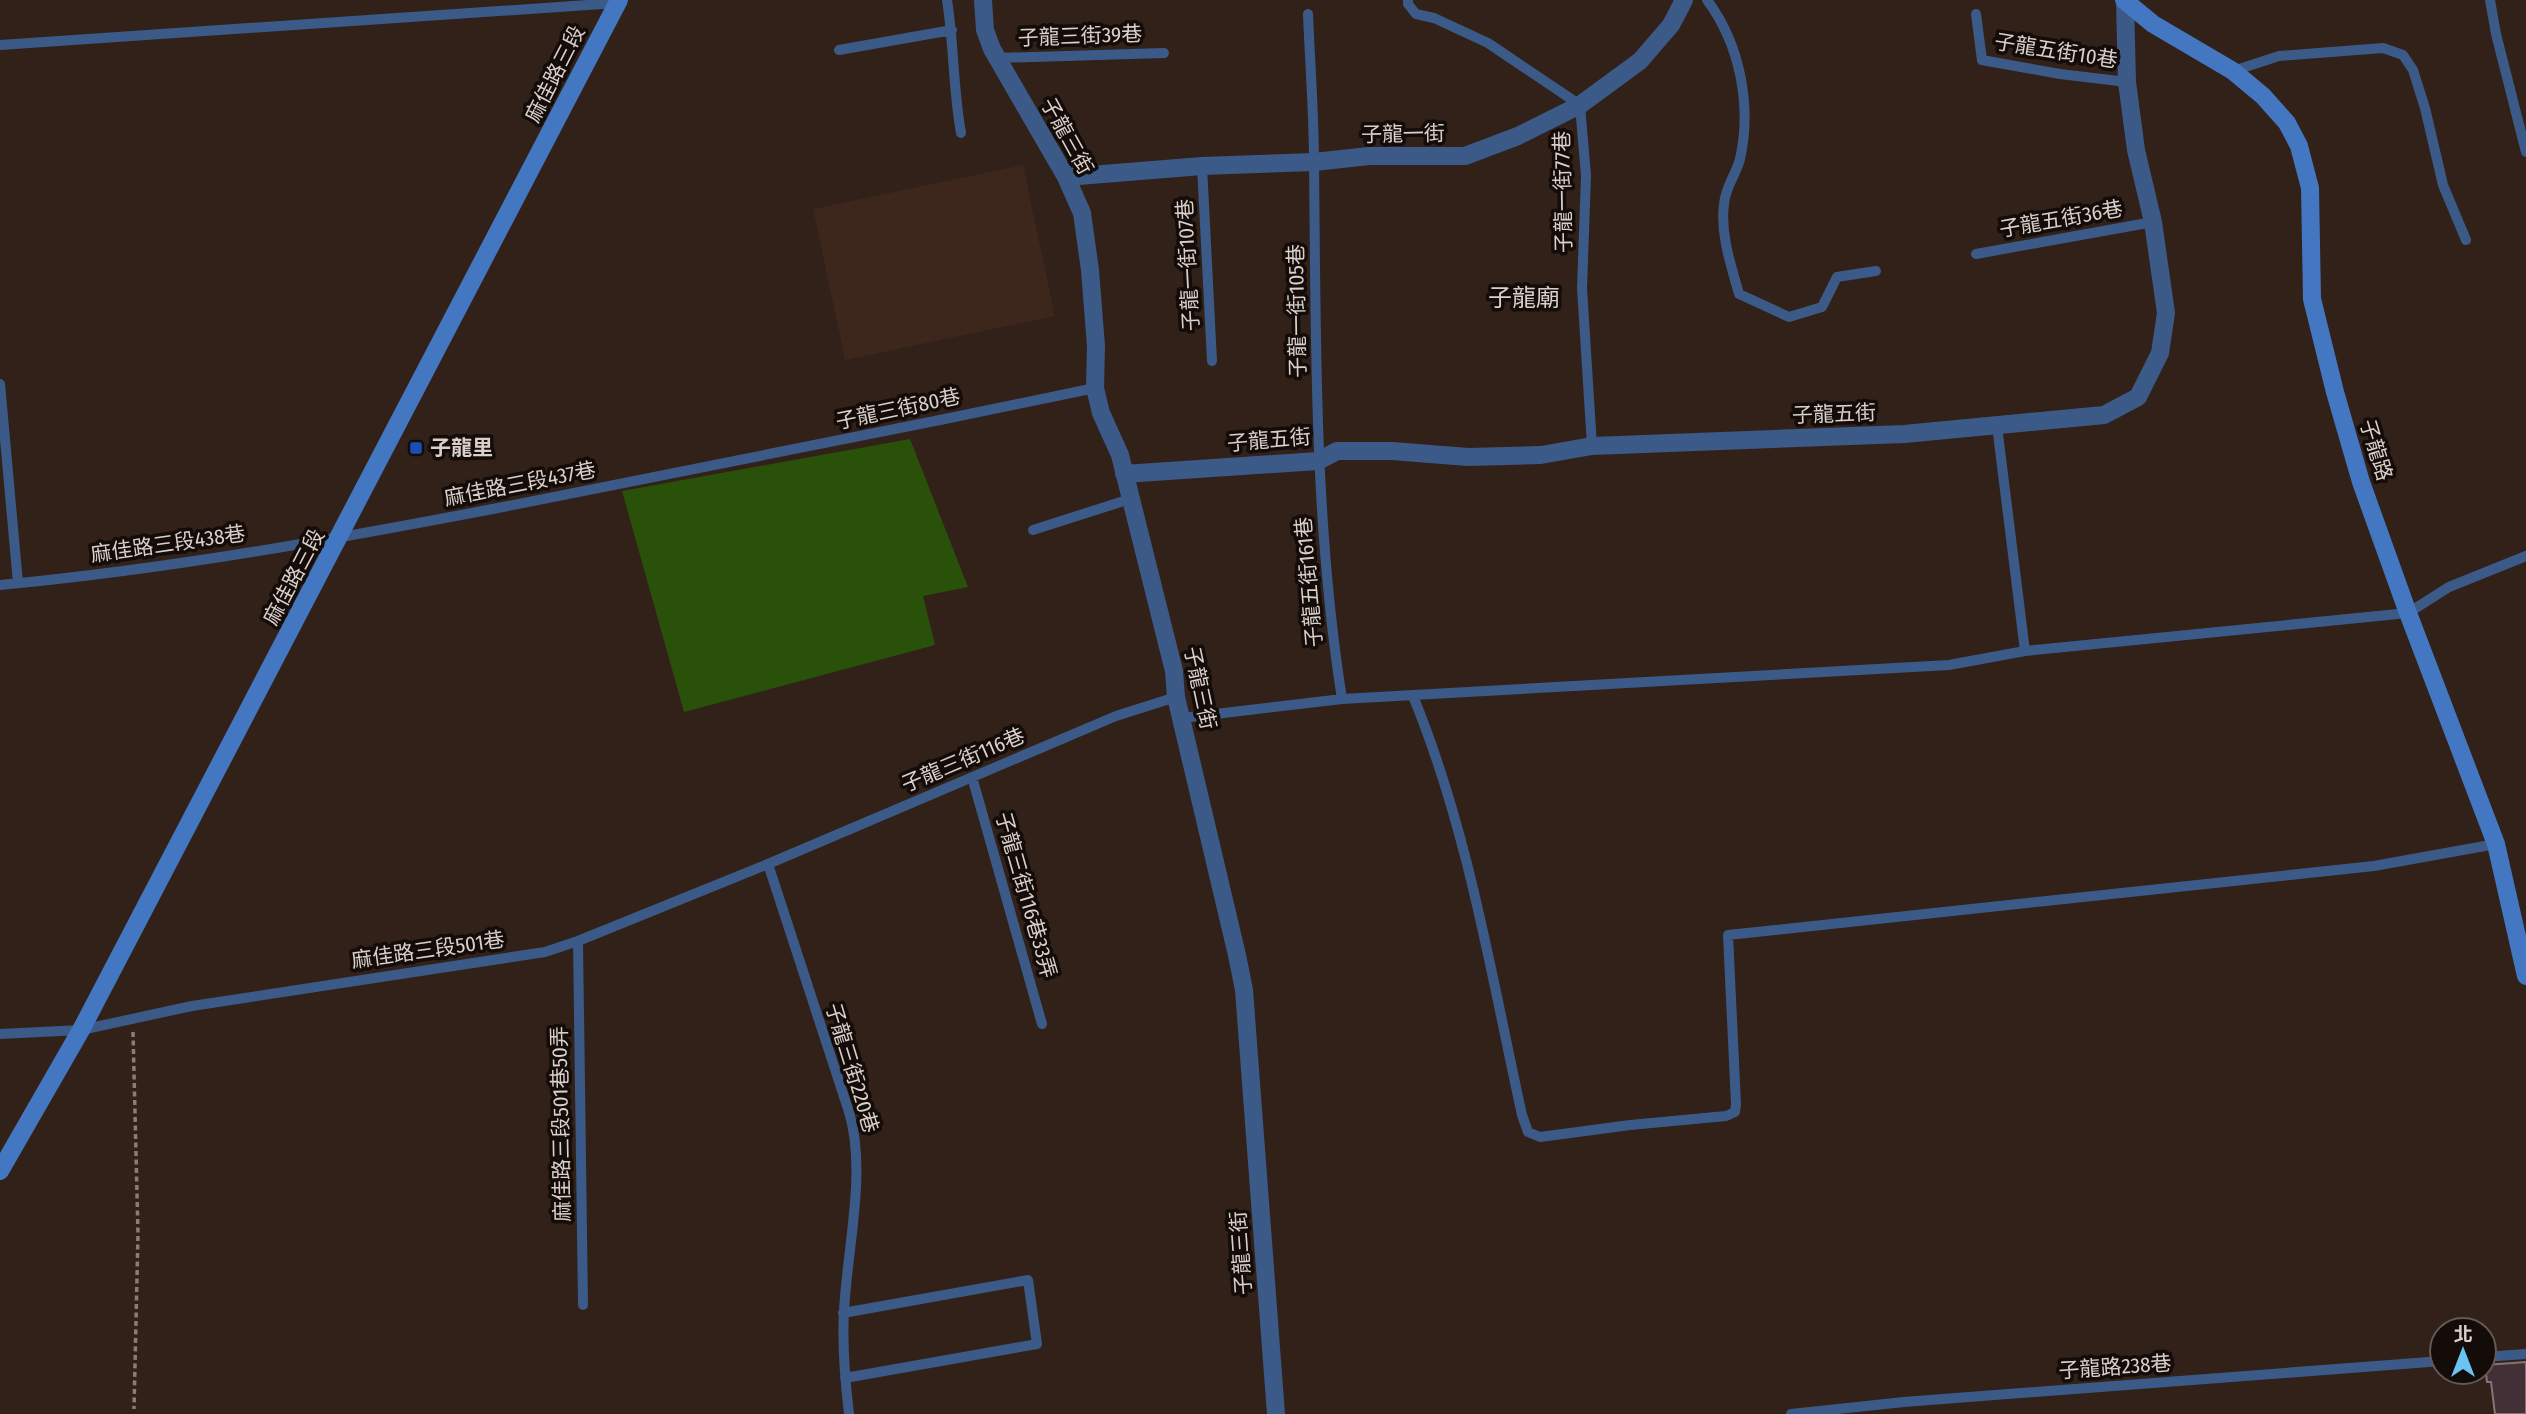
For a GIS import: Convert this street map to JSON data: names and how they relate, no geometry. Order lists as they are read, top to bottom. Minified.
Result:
{"streets":{"main road":["麻佳路三段","子龍路"],"street":["子龍一街","子龍三街","子龍五街"],"lane":["子龍三街39巷","子龍五街10巷","子龍一街77巷","子龍五街36巷","子龍一街107巷","子龍一街105巷","子龍三街80巷","麻佳路三段437巷","麻佳路三段438巷","子龍五街161巷","子龍三街116巷","子龍三街116巷33弄","麻佳路三段501巷","子龍三街220巷","麻佳路三段501巷50弄","子龍路238巷"]},"crossings":[["子龍三街39巷","子龍三街"],["子龍五街10巷","子龍五街"],["麻佳路三段","麻佳路三段437巷"],["麻佳路三段","麻佳路三段438巷"],["麻佳路三段","麻佳路三段501巷"],["子龍一街","子龍三街"],["子龍一街","子龍一街77巷"],["子龍一街","子龍一街107巷"],["子龍一街","子龍一街105巷"],["子龍三街","子龍三街80巷"],["子龍三街","子龍五街"],["子龍三街","子龍三街116巷"],["子龍一街77巷","子龍五街"],["子龍五街36巷","子龍五街"],["子龍一街105巷","子龍五街"],["子龍一街105巷","子龍五街161巷"],["子龍三街80巷","麻佳路三段437巷"],["子龍五街","子龍路"],["子龍五街","子龍五街161巷"],["麻佳路三段437巷","麻佳路三段438巷"],["子龍三街116巷","子龍三街116巷33弄"],["子龍三街116巷","麻佳路三段501巷"],["子龍三街116巷","子龍三街220巷"],["麻佳路三段501巷","子龍三街220巷"],["麻佳路三段501巷","麻佳路三段501巷50弄"]],"districts":["子龍廟"],"places":{"transit":["子龍里"]},"north":"top"}
